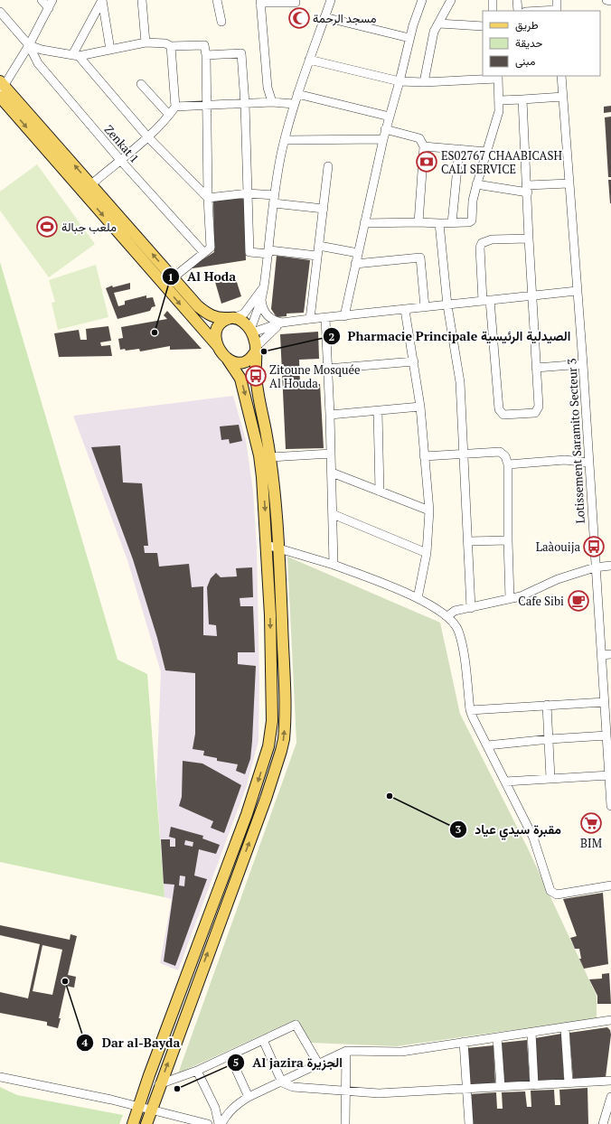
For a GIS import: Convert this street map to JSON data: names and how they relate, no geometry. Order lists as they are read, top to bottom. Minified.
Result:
{"streets":{"street":["Zenkat 1","Lotissement Saramito Secteur 3"]},"places":{"mosque":["مسجد الرحمة"],"bank":["ES02767 CHAABICASH CALI SERVICE"],"sports":["ملعب جبالة"],"other":["Al Hoda","Pharmacie Principale الصيدلية الرئيسية","مقبرة سيدي عياد","Dar al-Bayda","Al jazira الجزيرة"],"bus stop":["Zitoune Mosquée Al Houda","Laàouija"],"cafe":["Cafe Sibi"],"supermarket":["BIM"]},"legend":["طريق","حديقة","مبنى"]}
